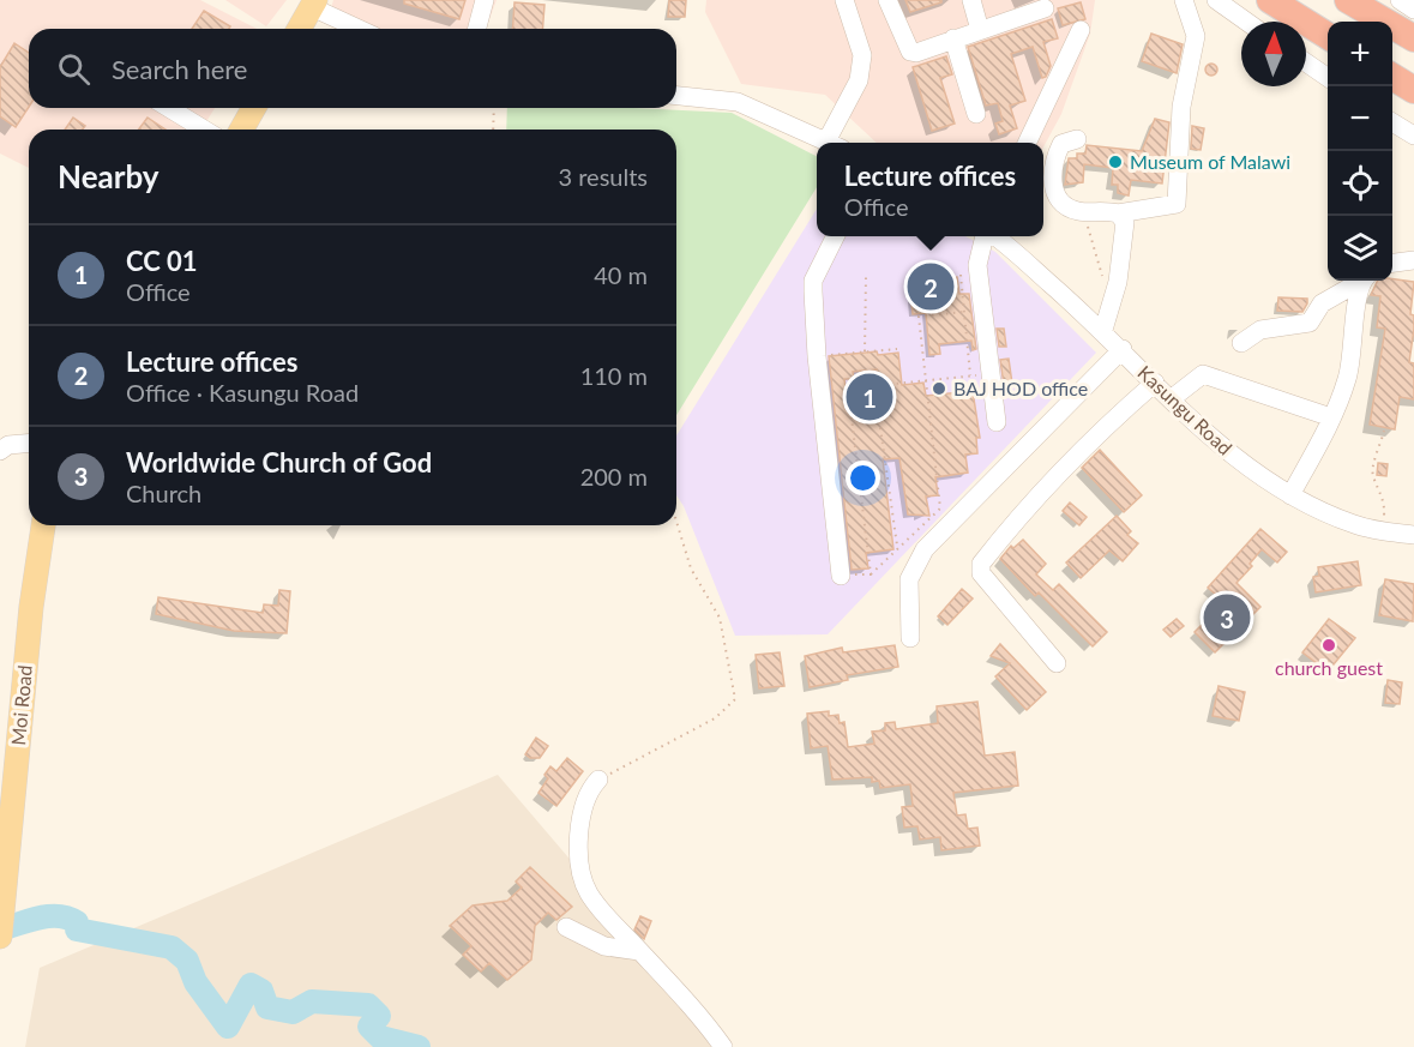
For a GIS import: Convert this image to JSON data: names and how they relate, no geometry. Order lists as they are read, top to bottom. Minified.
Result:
{"streets":{"main road":["Moi Road"],"street":["Kasungu Road"]},"places":["Museum of Malawi","BAJ HOD office","church guest"],"north":"top","page":{"map_buttons":["+","−"],"search":"Search here","heading":["Nearby","3 results"],"popup":["Lecture offices","Office"],"list":[{"mark":"1","name":"CC 01","note":"Office","value":"40 m"},{"mark":"2","name":"Lecture offices","note":"Office · Kasungu Road","value":"110 m"},{"mark":"3","name":"Worldwide Church of God","note":"Church","value":"200 m"}],"pins":["2","1","3"]}}
